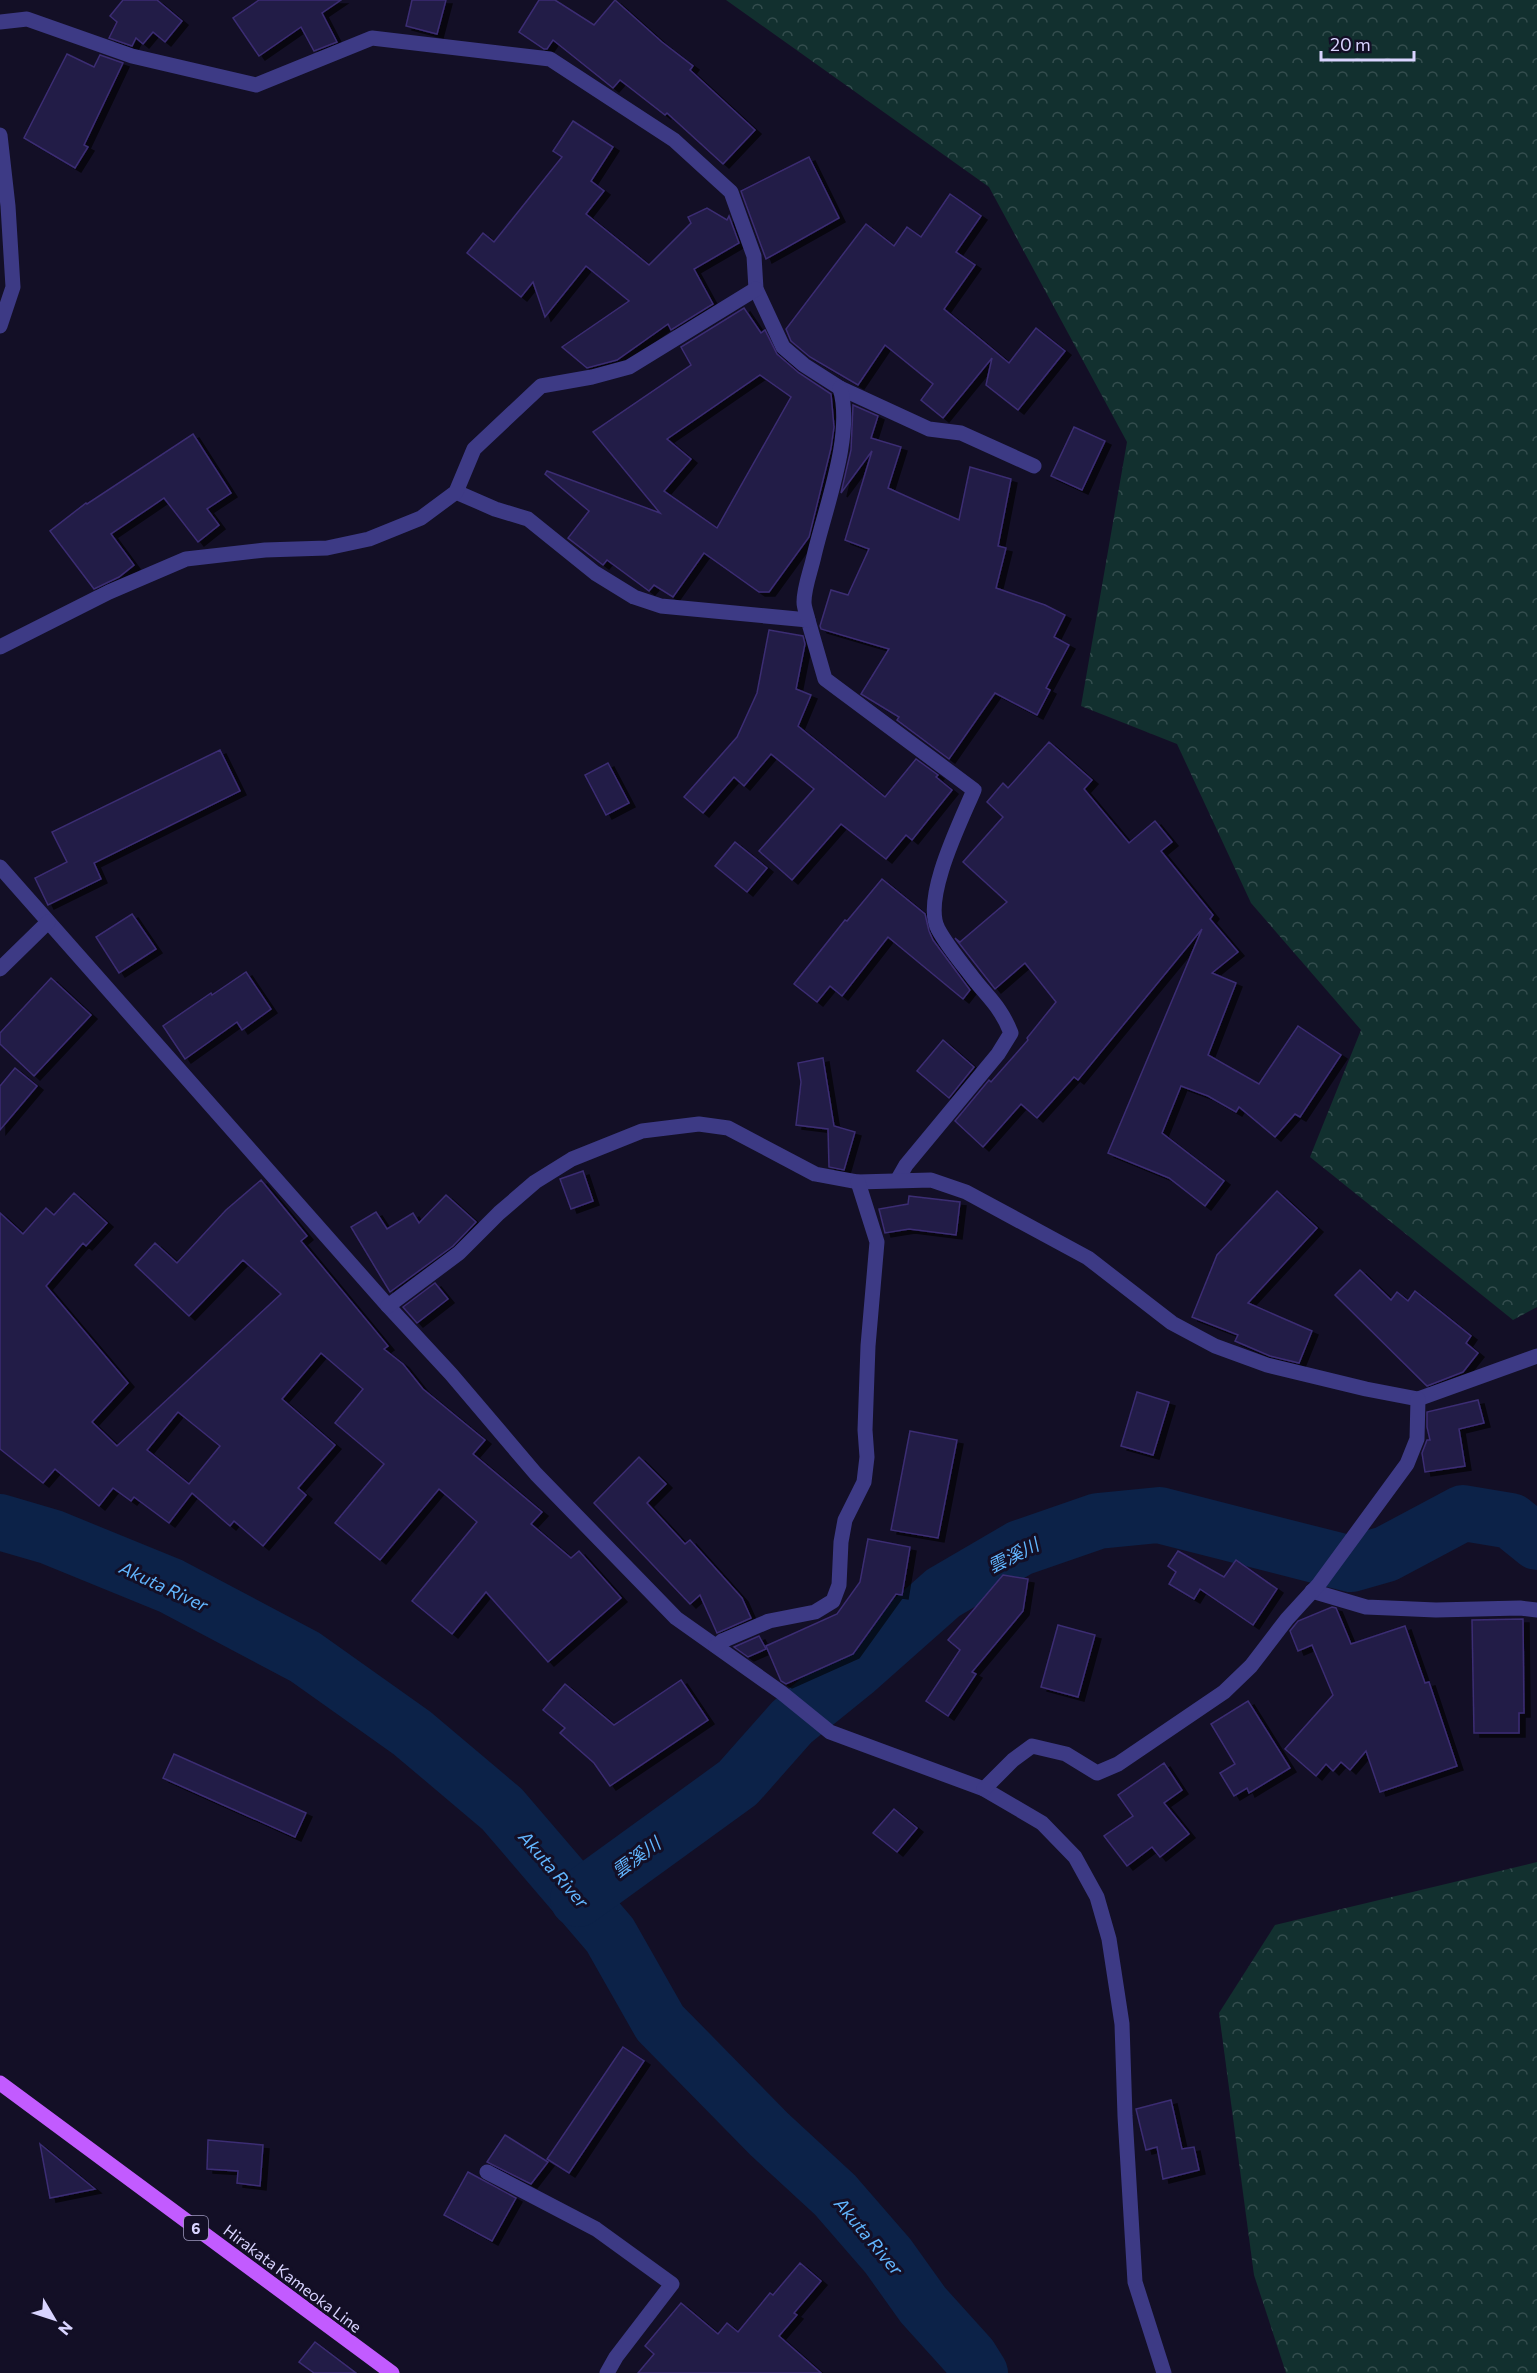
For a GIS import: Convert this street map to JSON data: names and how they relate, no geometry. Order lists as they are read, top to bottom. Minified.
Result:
{"streets":{"main road":["6","Hirakata Kameoka Line"]},"water":["雲溪川","Akuta River"],"scale_bar":"20 m","north":"bottom right"}
